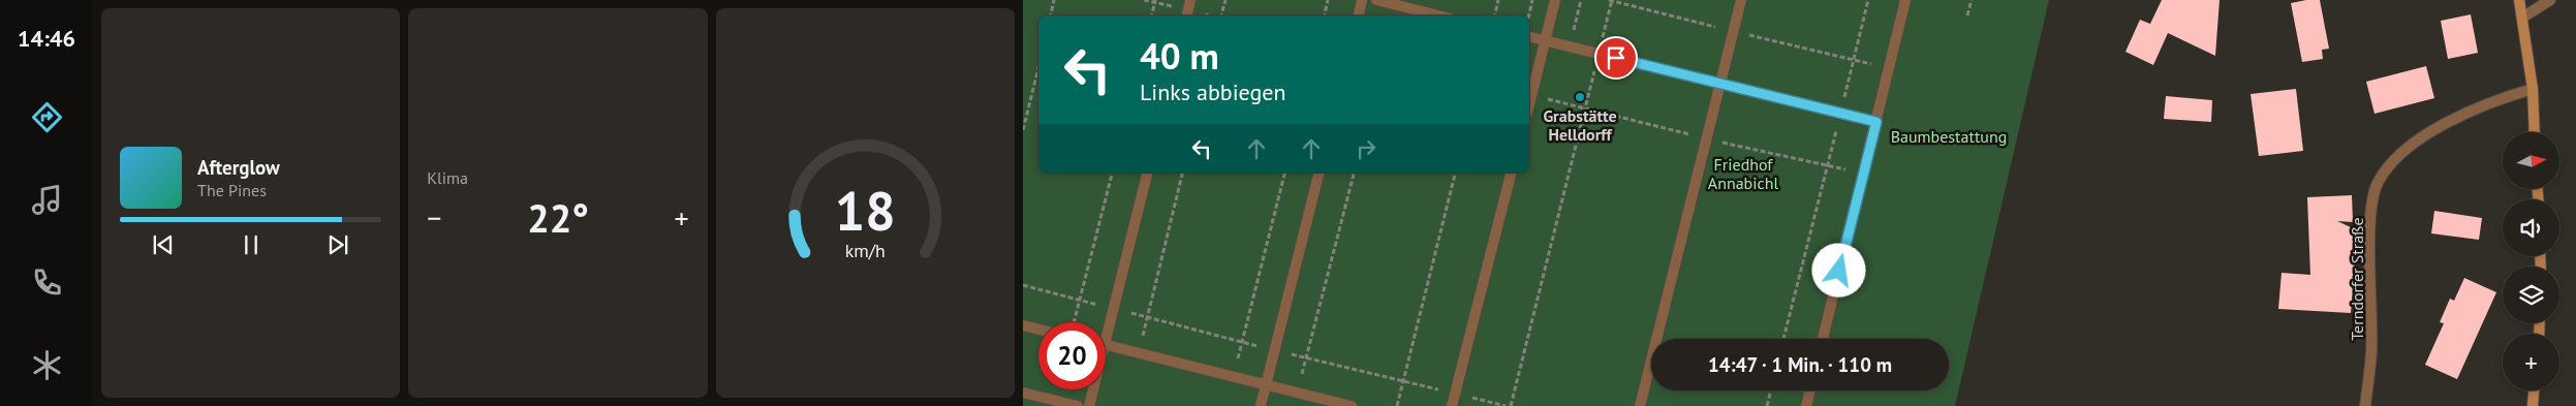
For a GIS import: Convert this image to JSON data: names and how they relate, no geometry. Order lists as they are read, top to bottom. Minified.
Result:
{"streets":{"street":["Terndorfer Straße"]},"parks":["Baumbestattung","Friedhof Annabichl"],"places":["Grabstätte Helldorff"],"north":"right","page":{"tabs":"14:46","tile":"Klima","turn":["40 m","Links abbiegen"],"map_buttons":"+","song":["Afterglow","The Pines"],"heat":["−","22°","+"],"limit":"20","trip":"14:47 · 1 Min. · 110 m","gauge":["18","km/h"]}}
